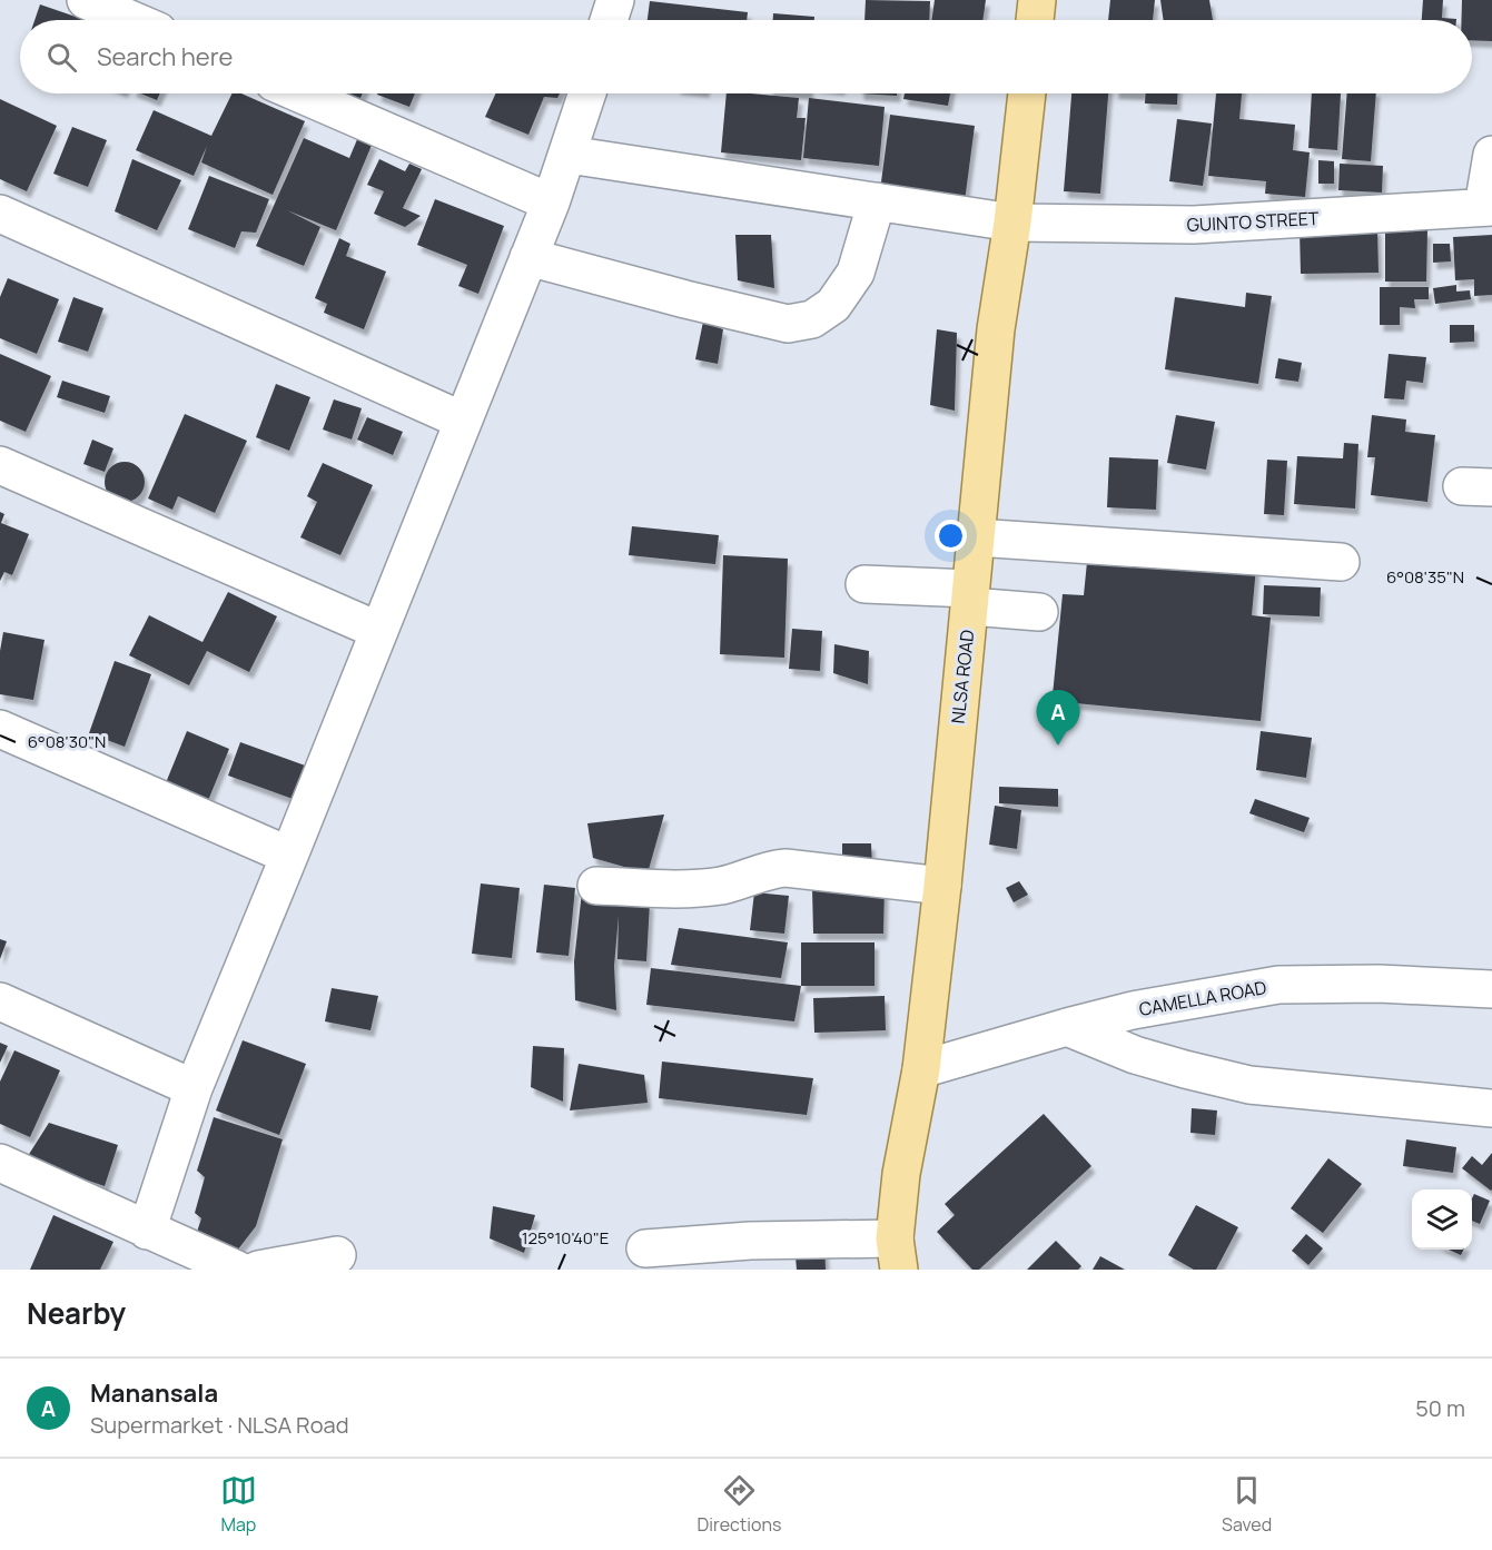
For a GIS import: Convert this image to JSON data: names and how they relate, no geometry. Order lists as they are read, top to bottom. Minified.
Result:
{"streets":{"main road":["NLSA ROAD"],"street":["GUINTO STREET","CAMELLA ROAD"]},"crossings":[["GUINTO STREET","NLSA ROAD"],["NLSA ROAD","CAMELLA ROAD"]],"page":{"search":"Search here","pins":"A","heading":"Nearby","list":[{"mark":"A","name":"Manansala","note":"Supermarket · NLSA Road","value":"50 m"}],"nav":["Map","Directions","Saved"]},"coordinates":["6°08'35\"N","6°08'30\"N","125°10'40\"E"]}
